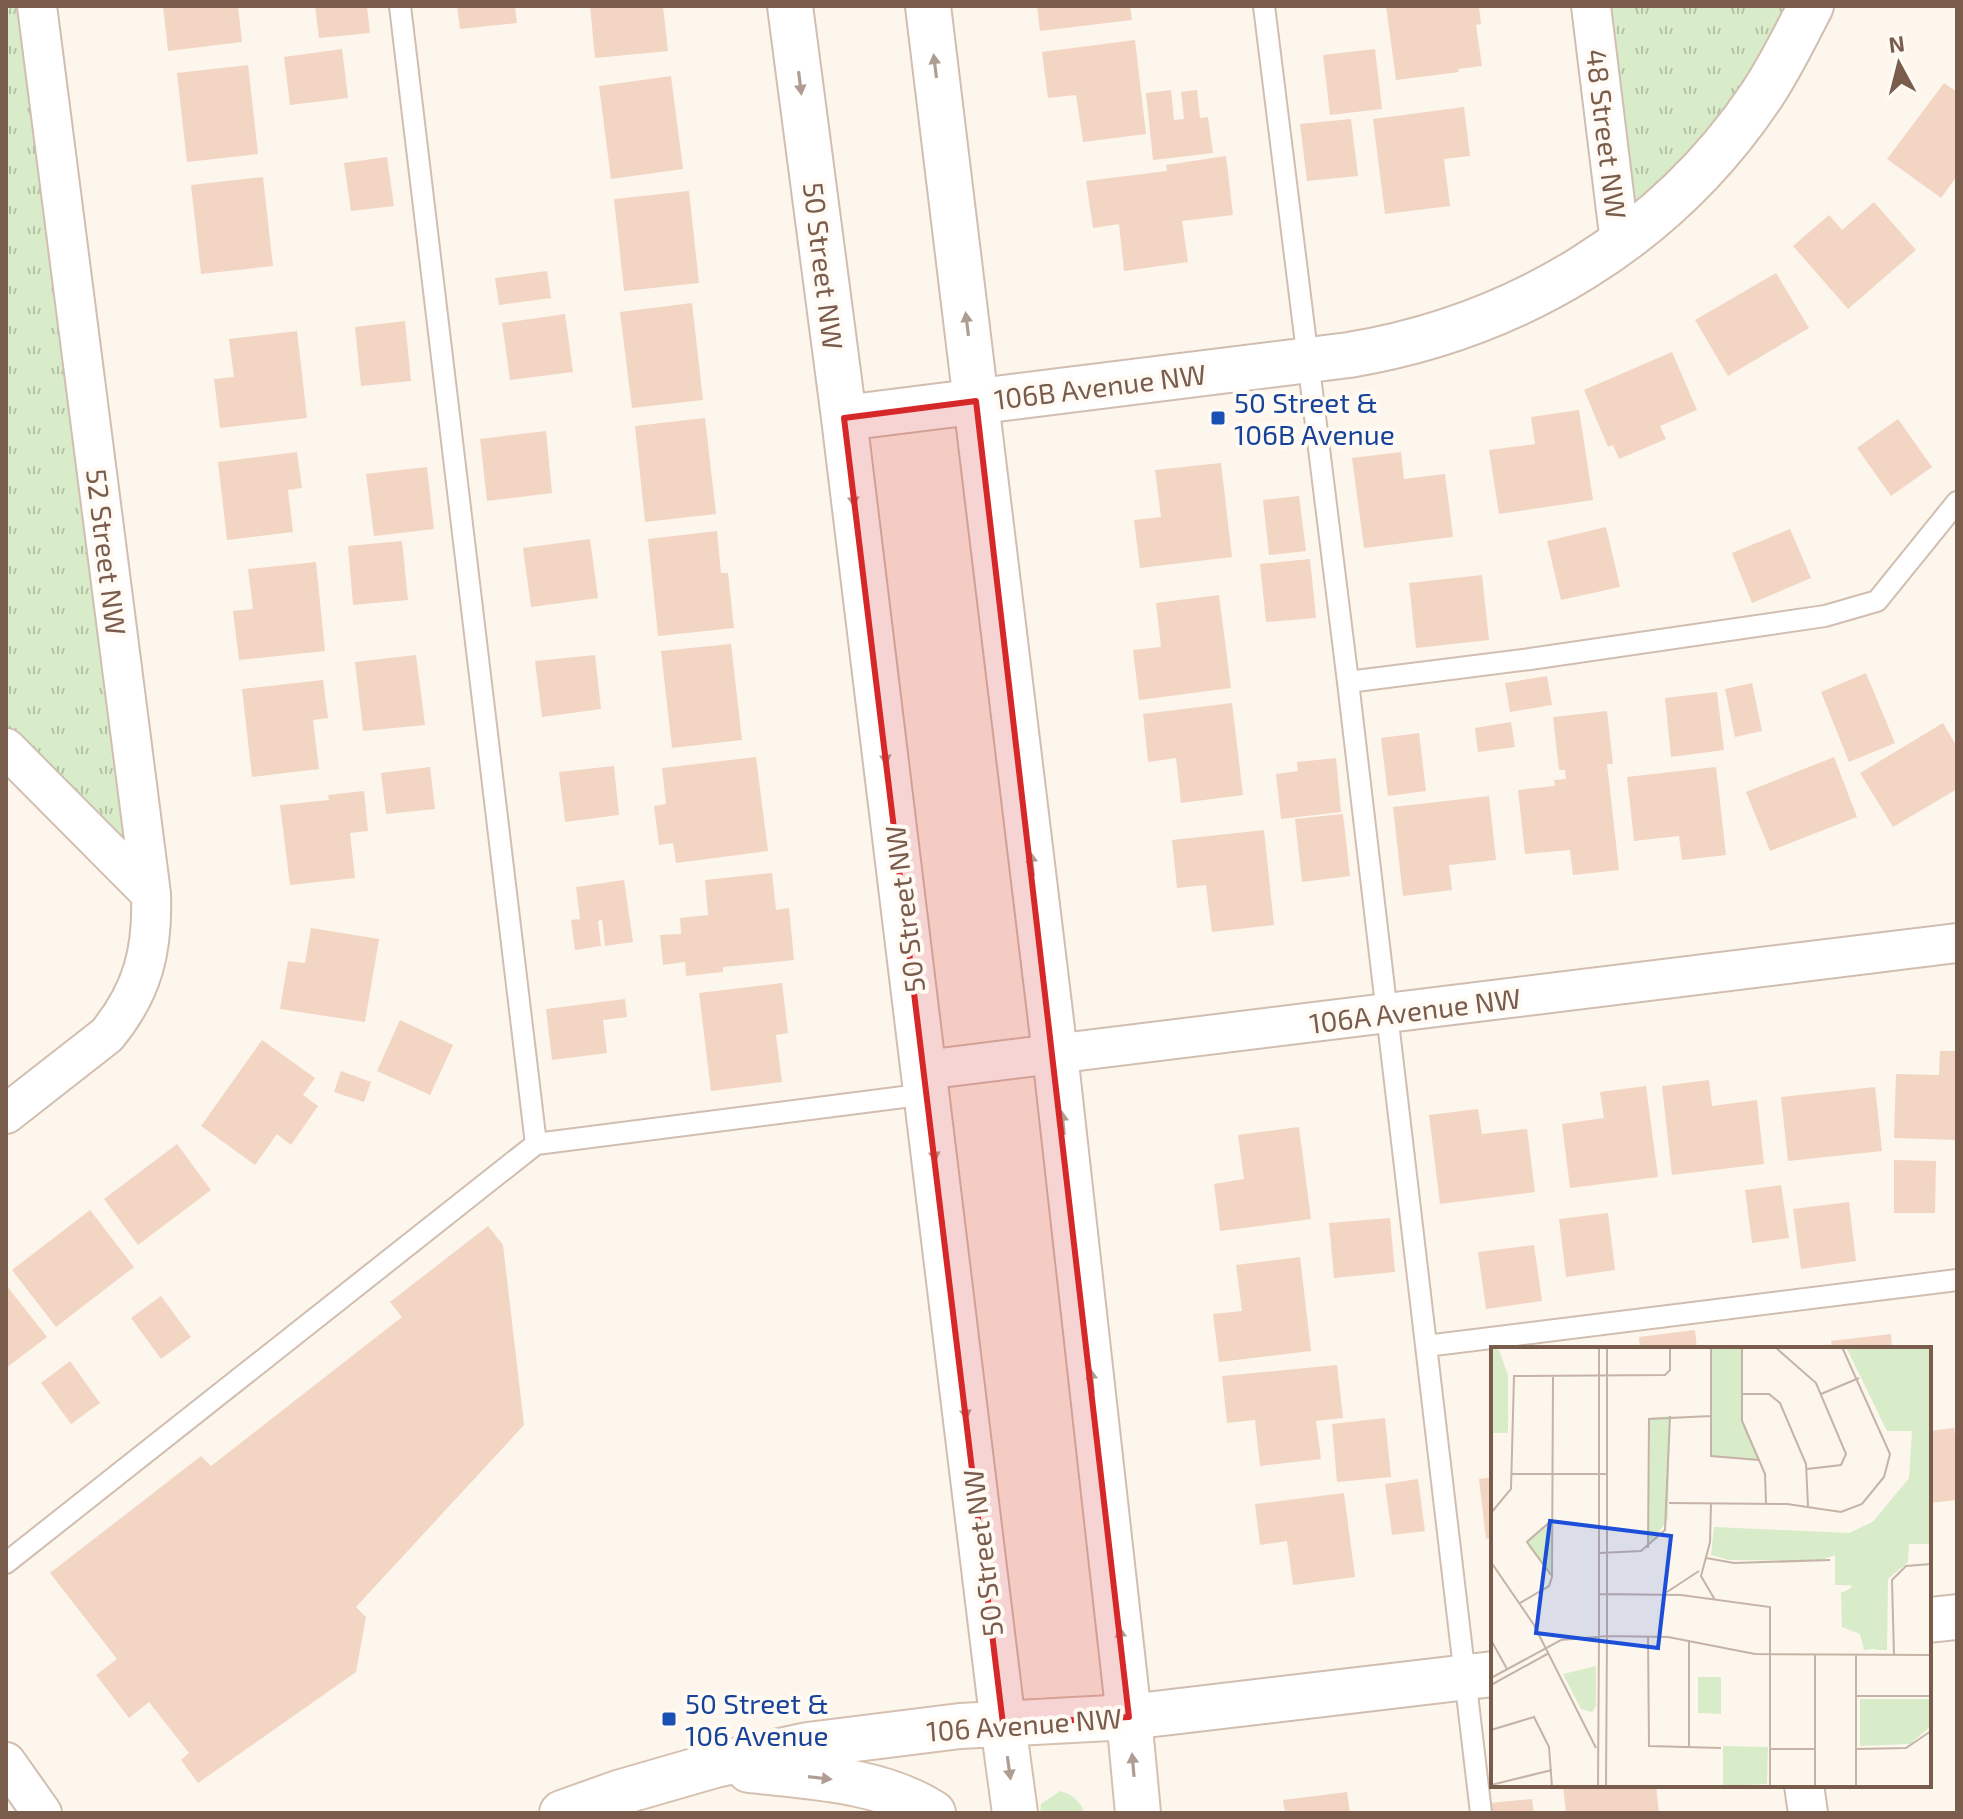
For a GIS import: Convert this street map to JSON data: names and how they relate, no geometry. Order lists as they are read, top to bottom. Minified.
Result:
{"streets":{"street":["48 Street NW","50 Street NW","106B Avenue NW","52 Street NW","106A Avenue NW","106 Avenue NW"]},"crossings":[["48 Street NW","106B Avenue NW"],["50 Street NW","106B Avenue NW"],["50 Street NW","106A Avenue NW"],["50 Street NW","106 Avenue NW"]],"places":{"transit":["50 Street & 106B Avenue","50 Street & 106 Avenue"]},"north":"top"}
